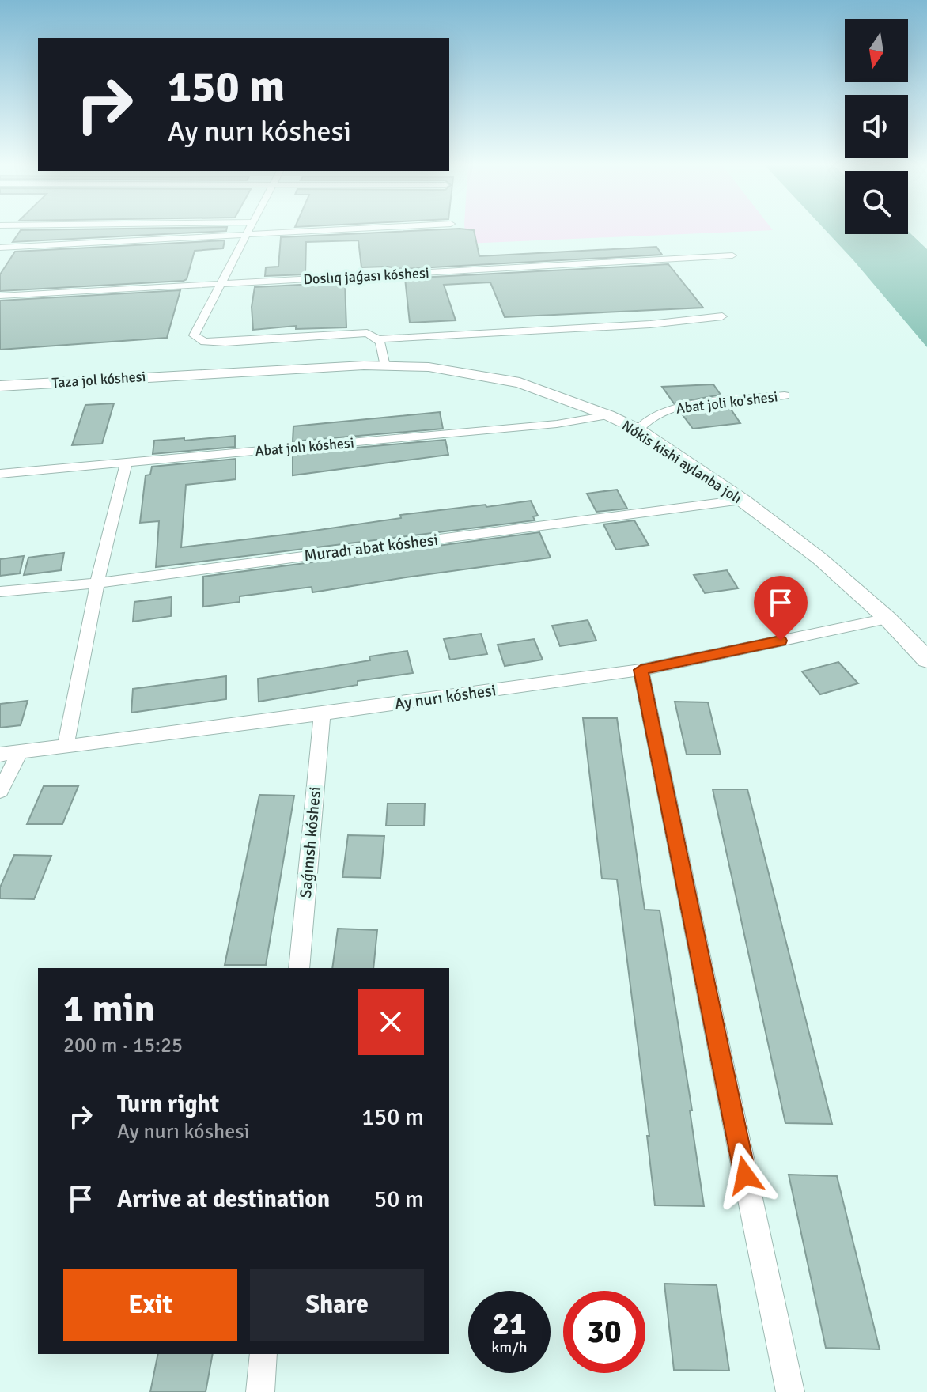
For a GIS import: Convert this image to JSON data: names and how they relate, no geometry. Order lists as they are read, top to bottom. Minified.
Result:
{"streets":{"main road":["Taza jol kóshesi","Nókis kishi aylanba jolı"],"street":["Doslıq jaǵası kóshesi","Abat joli ko'shesi","Abat jolı kóshesi","Muradı abat kóshesi","Ay nurı kóshesi","Saǵınısh kóshesi"]},"crossings":[["Taza jol kóshesi","Nókis kishi aylanba jolı"],["Abat joli ko'shesi","Nókis kishi aylanba jolı"],["Abat jolı kóshesi","Nókis kishi aylanba jolı"],["Nókis kishi aylanba jolı","Muradı abat kóshesi"],["Nókis kishi aylanba jolı","Ay nurı kóshesi"],["Ay nurı kóshesi","Saǵınısh kóshesi"]],"north":"bottom","page":{"turn":["150 m","Ay nurı kóshesi"],"heading":["1 min","200 m · 15:25"],"list":[{"name":"Turn right","note":"Ay nurı kóshesi","value":"150 m"},{"name":"Arrive at destination","value":"50 m"}],"buttons":["Exit","Share"],"speed":"21 km/h","limit":"30"}}
